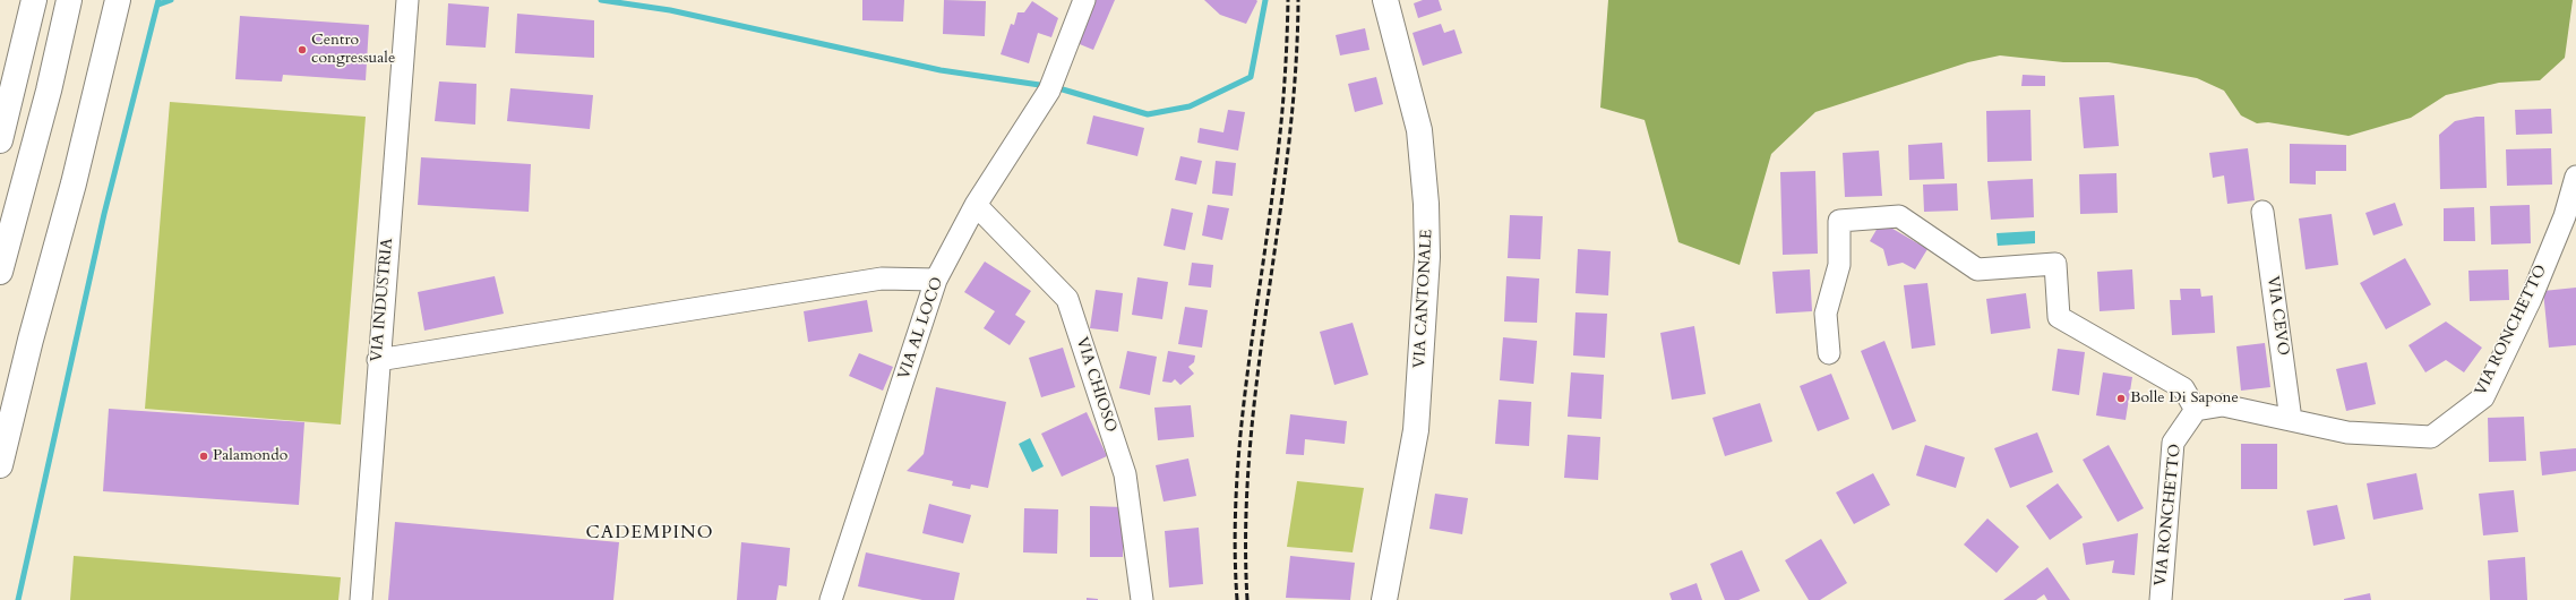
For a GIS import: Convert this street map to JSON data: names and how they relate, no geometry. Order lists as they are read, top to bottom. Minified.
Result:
{"streets":{"main road":["VIA CANTONALE"],"street":["VIA INDUSTRIA","VIA CEVO","VIA AL LOCO","VIA RONCHETTO","VIA CHIOSO"]},"crossings":[["VIA CEVO","VIA RONCHETTO"],["VIA AL LOCO","VIA CHIOSO"]],"districts":["CADEMPINO"],"places":["Centro congressuale","Bolle Di Sapone","Palamondo"]}
